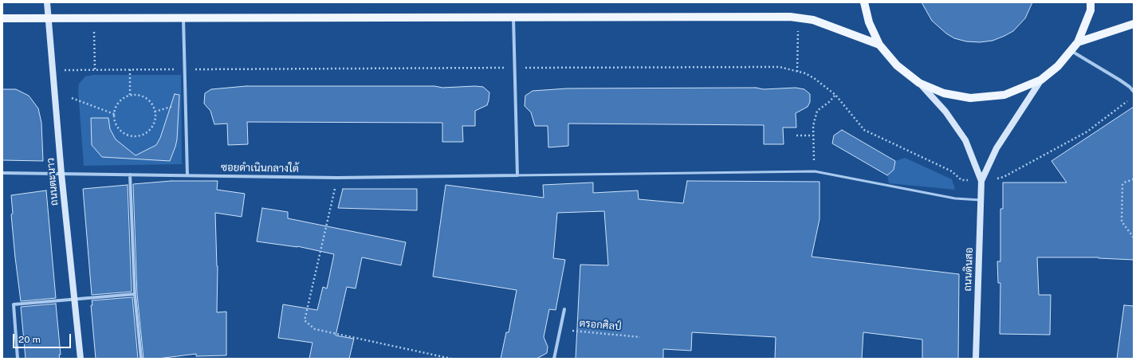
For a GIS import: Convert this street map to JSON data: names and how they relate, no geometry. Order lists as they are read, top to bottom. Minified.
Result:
{"streets":{"main road":["ถนนตะนาว","ถนนดินสอ"],"street":["ซอยดำเนินกลางใต้"],"path":["ตรอกศิลป์"]},"crossings":[["ซอยดำเนินกลางใต้","ถนนตะนาว"]],"scale_bar":"20 m"}
